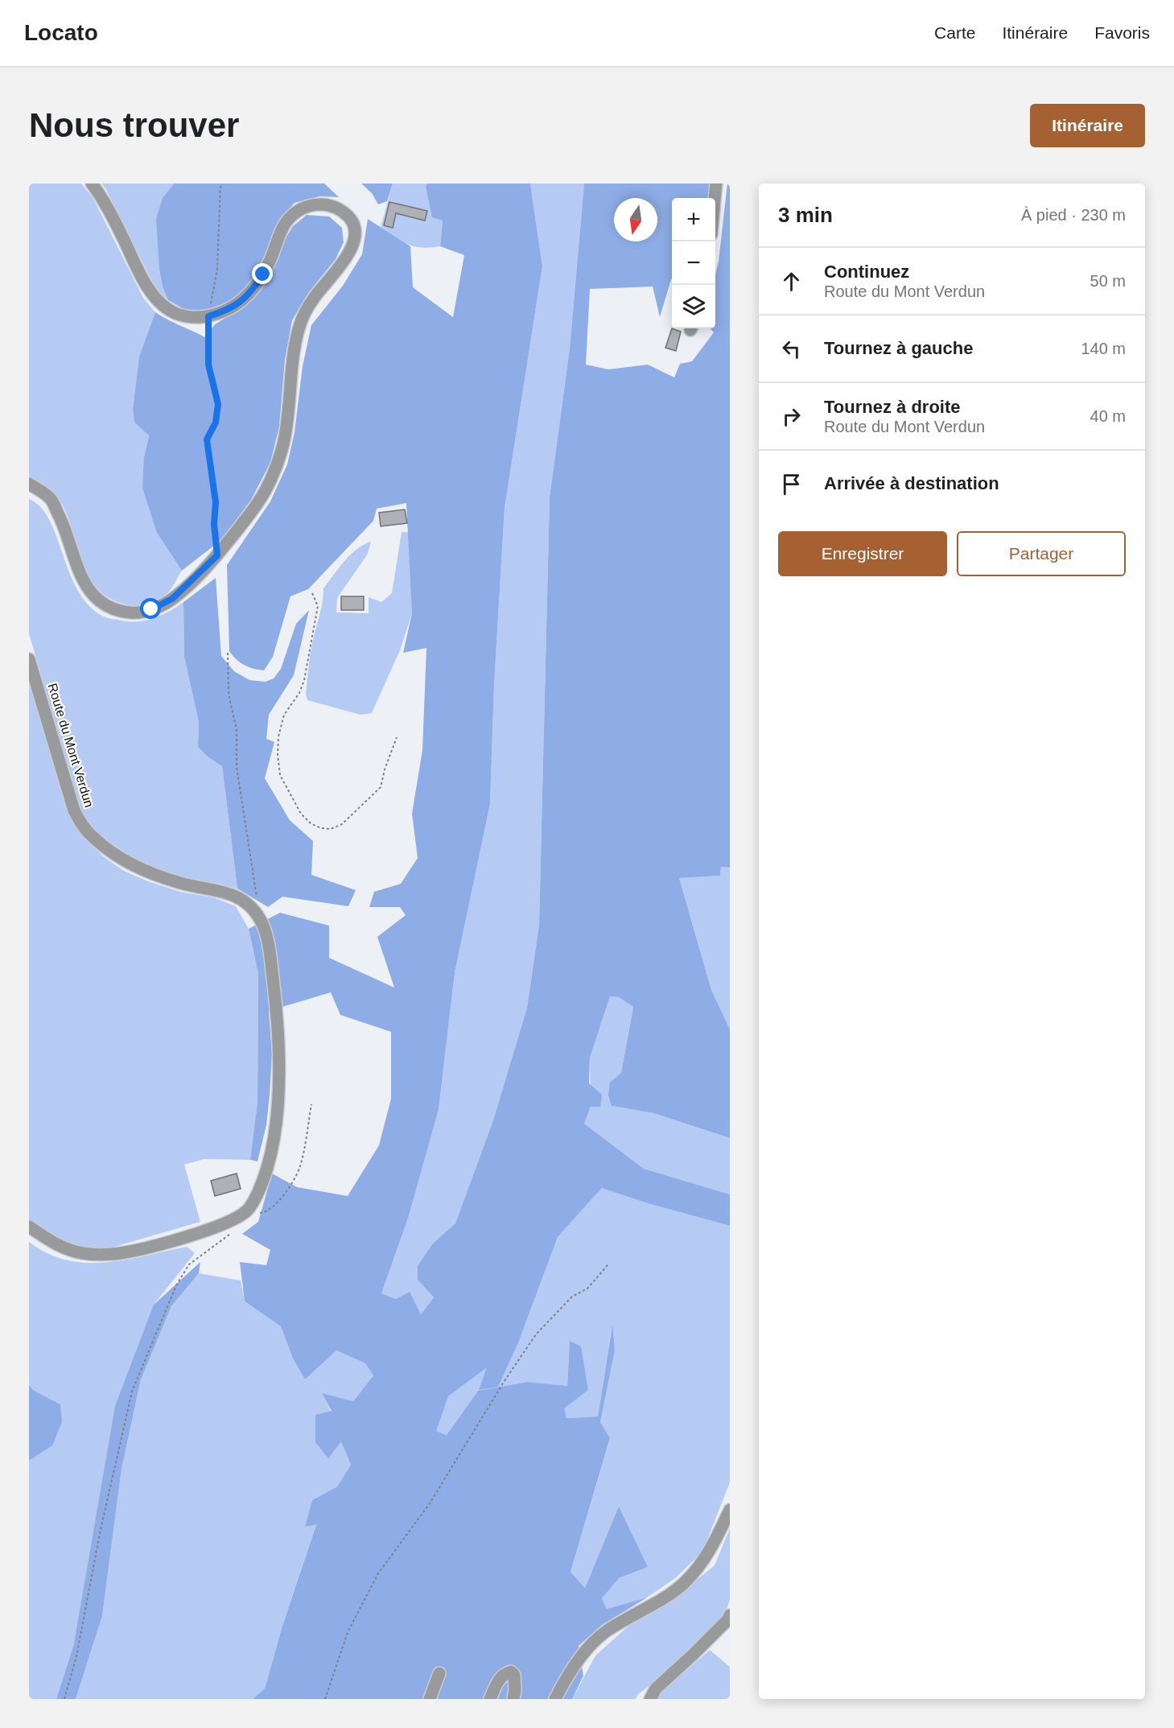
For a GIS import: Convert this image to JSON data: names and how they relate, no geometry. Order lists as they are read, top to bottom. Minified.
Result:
{"streets":{"street":["Route du Mont Verdun"]},"north":"bottom","page":{"header":"Locato","nav":["Carte","Itinéraire","Favoris"],"buttons":["Itinéraire",["Enregistrer","Partager"]],"title":"Nous trouver","heading":["3 min","À pied · 230 m"],"map_buttons":["+","−"],"list":[["Continuez","Route du Mont Verdun","50 m"],["Tournez à gauche","140 m"],["Tournez à droite","Route du Mont Verdun","40 m"],"Arrivée à destination"]}}
